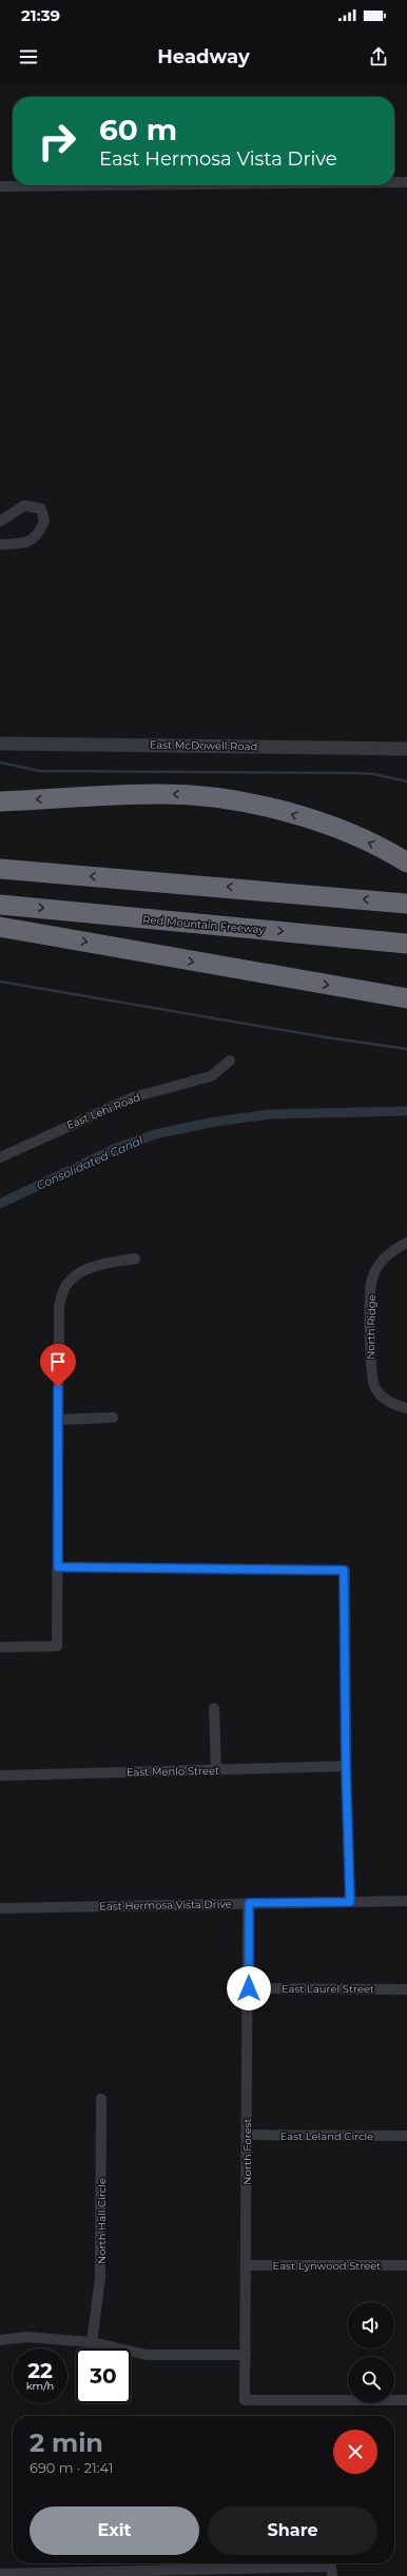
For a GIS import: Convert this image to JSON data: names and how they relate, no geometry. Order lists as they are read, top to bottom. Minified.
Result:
{"streets":{"highway":["Red Mountain Freeway"],"street":["East McDowell Road","East Lehi Road","North Ridge","East Menlo Street","East Hermosa Vista Drive","East Laurel Street","East Leland Circle","North Forest","North Hall Circle","East Lynwood Street"]},"crossings":[["East Hermosa Vista Drive","North Forest"],["East Laurel Street","North Forest"],["East Leland Circle","North Forest"],["North Forest","East Lynwood Street"]],"water":["Consolidated Canal"],"page":{"status":"21:39","header":"Headway","turn":["60 m","East Hermosa Vista Drive"],"speed":"22 km/h","limit":"30","heading":["2 min","690 m · 21:41"],"buttons":["Exit","Share"]}}
